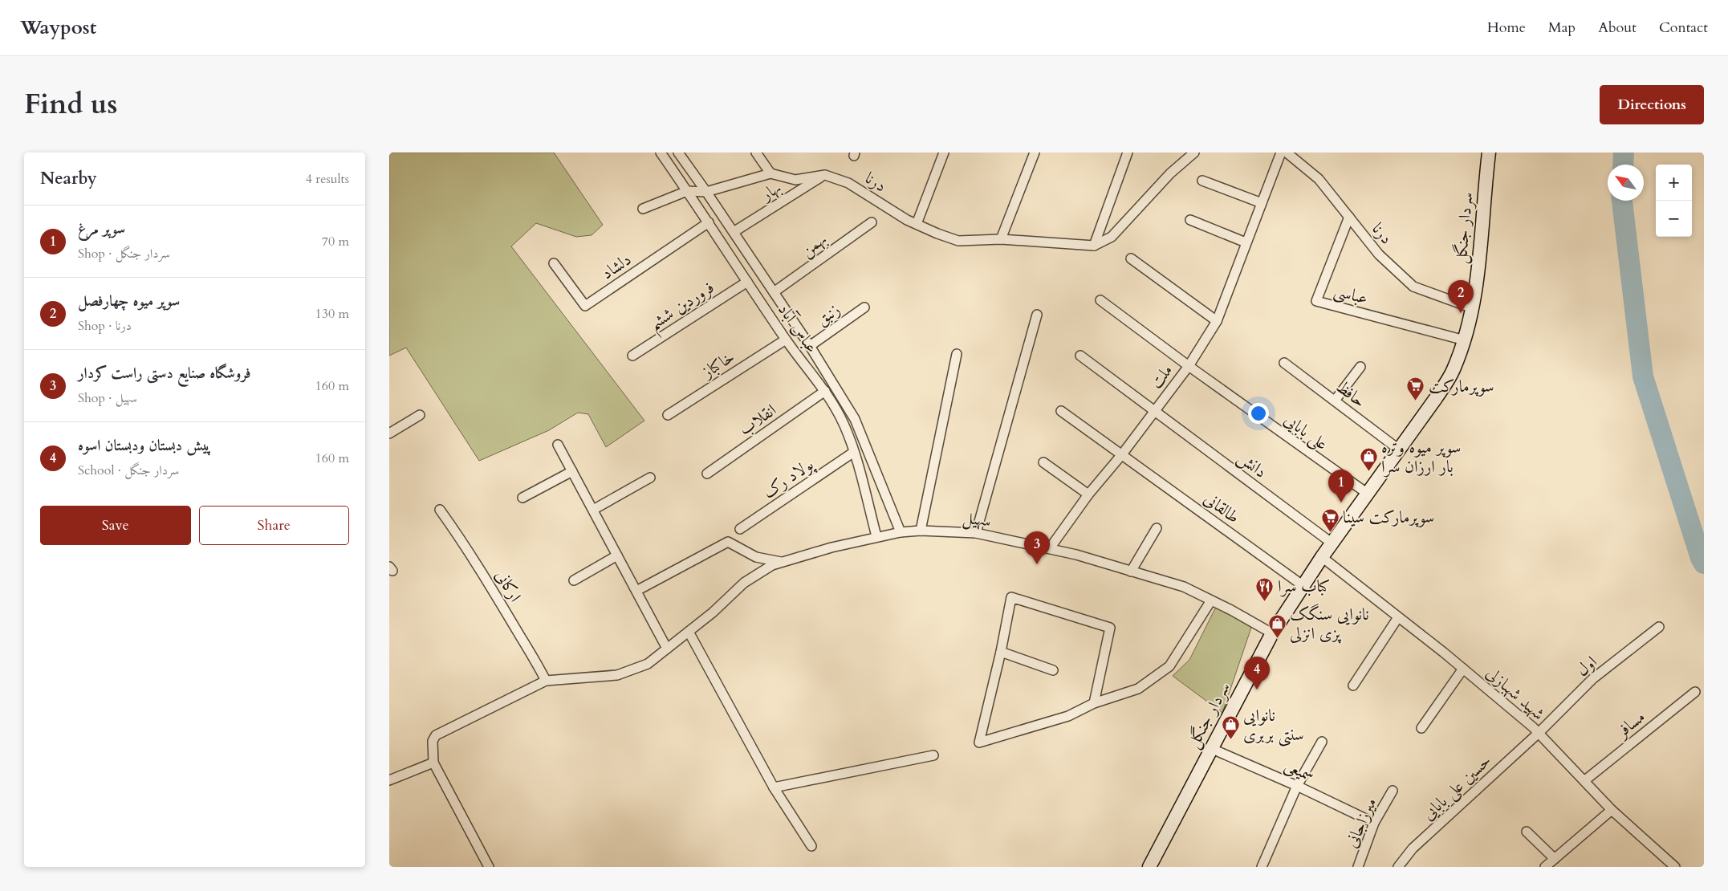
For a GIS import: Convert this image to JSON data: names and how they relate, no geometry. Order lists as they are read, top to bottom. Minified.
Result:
{"streets":{"main road":["سردار جنگل"],"street":["درنا","بهار","بهمن","دلشاد","عباسی","فروردین ششم","زنبق","عباس آباد","خاکباز","ملت","حافظ","انقلاب","علی بابایی","دانش","پولاد رک","طالقانی","سهیل","ارکانی","اول","شهید شهبازلی","مسافر","سمیعی","حسین علی بابایی","میرزاجانی"]},"crossings":[["درنا","بهار"],["درنا","سردار جنگل"],["درنا","عباسی"],["بهار","عباس آباد"],["سردار جنگل","عباسی"],["سردار جنگل","حافظ"],["سردار جنگل","علی بابایی"],["سردار جنگل","دانش"],["سردار جنگل","طالقانی"],["سردار جنگل","سهیل"],["سردار جنگل","شهید شهبازلی"],["سردار جنگل","سمیعی"],["بهمن","عباس آباد"],["دلشاد","عباس آباد"],["فروردین ششم","عباس آباد"],["زنبق","عباس آباد"],["عباس آباد","خاکباز"],["عباس آباد","انقلاب"],["عباس آباد","پولاد رک"],["عباس آباد","سهیل"],["ملت","علی بابایی"],["ملت","دانش"],["ملت","طالقانی"],["ملت","سهیل"],["سهیل","ارکانی"],["اول","شهید شهبازلی"],["اول","حسین علی بابایی"],["شهید شهبازلی","مسافر"],["شهید شهبازلی","حسین علی بابایی"],["سمیعی","میرزاجانی"]],"places":{"supermarket":["سوپرمارکت","سوپرمارکت سینا"],"shop":["سوپر میوه وتره بار ارزان سرا","نانوایی سنگک پزی انزلی","نانوایی سنتی بربری"],"restaurant":["کباب سرا"]},"north":"top left","page":{"header":"Waypost","nav":["Home","Map","About","Contact"],"title":"Find us","buttons":["Directions",["Save","Share"]],"heading":["Nearby","4 results"],"map_buttons":["+","−"],"list":[{"mark":"1","name":"سوپر مرغ","note":"Shop · سردار جنگل","value":"70 m"},{"mark":"2","name":"سوپر میوه چهارفصل","note":"Shop · درنا","value":"130 m"},{"mark":"3","name":"فروشگاه صنایع دستی راست کردار","note":"Shop · سهیل","value":"160 m"},{"mark":"4","name":"پیش دبستان ودبستان اسوه","note":"School · سردار جنگل","value":"160 m"}],"pins":["2","1","3","4"]}}
